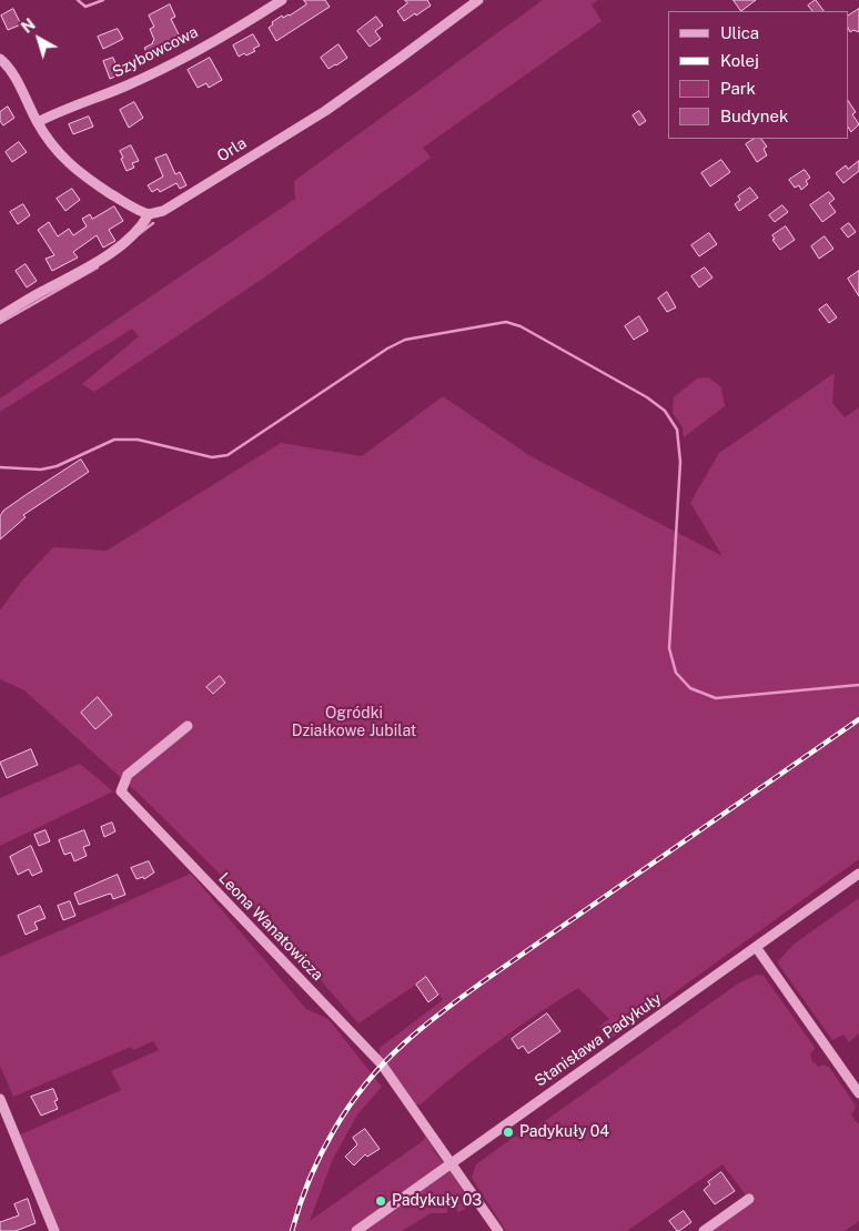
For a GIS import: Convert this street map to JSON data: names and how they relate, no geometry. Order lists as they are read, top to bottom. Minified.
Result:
{"streets":{"street":["Szybowcowa","Orla","Leona Wanatowicza","Stanisława Padykuły"]},"crossings":[["Leona Wanatowicza","Stanisława Padykuły"]],"parks":["Ogródki Działkowe Jubilat"],"places":["Padykuły 04","Padykuły 03"],"legend":["Ulica","Kolej","Park","Budynek"],"north":"top left"}
